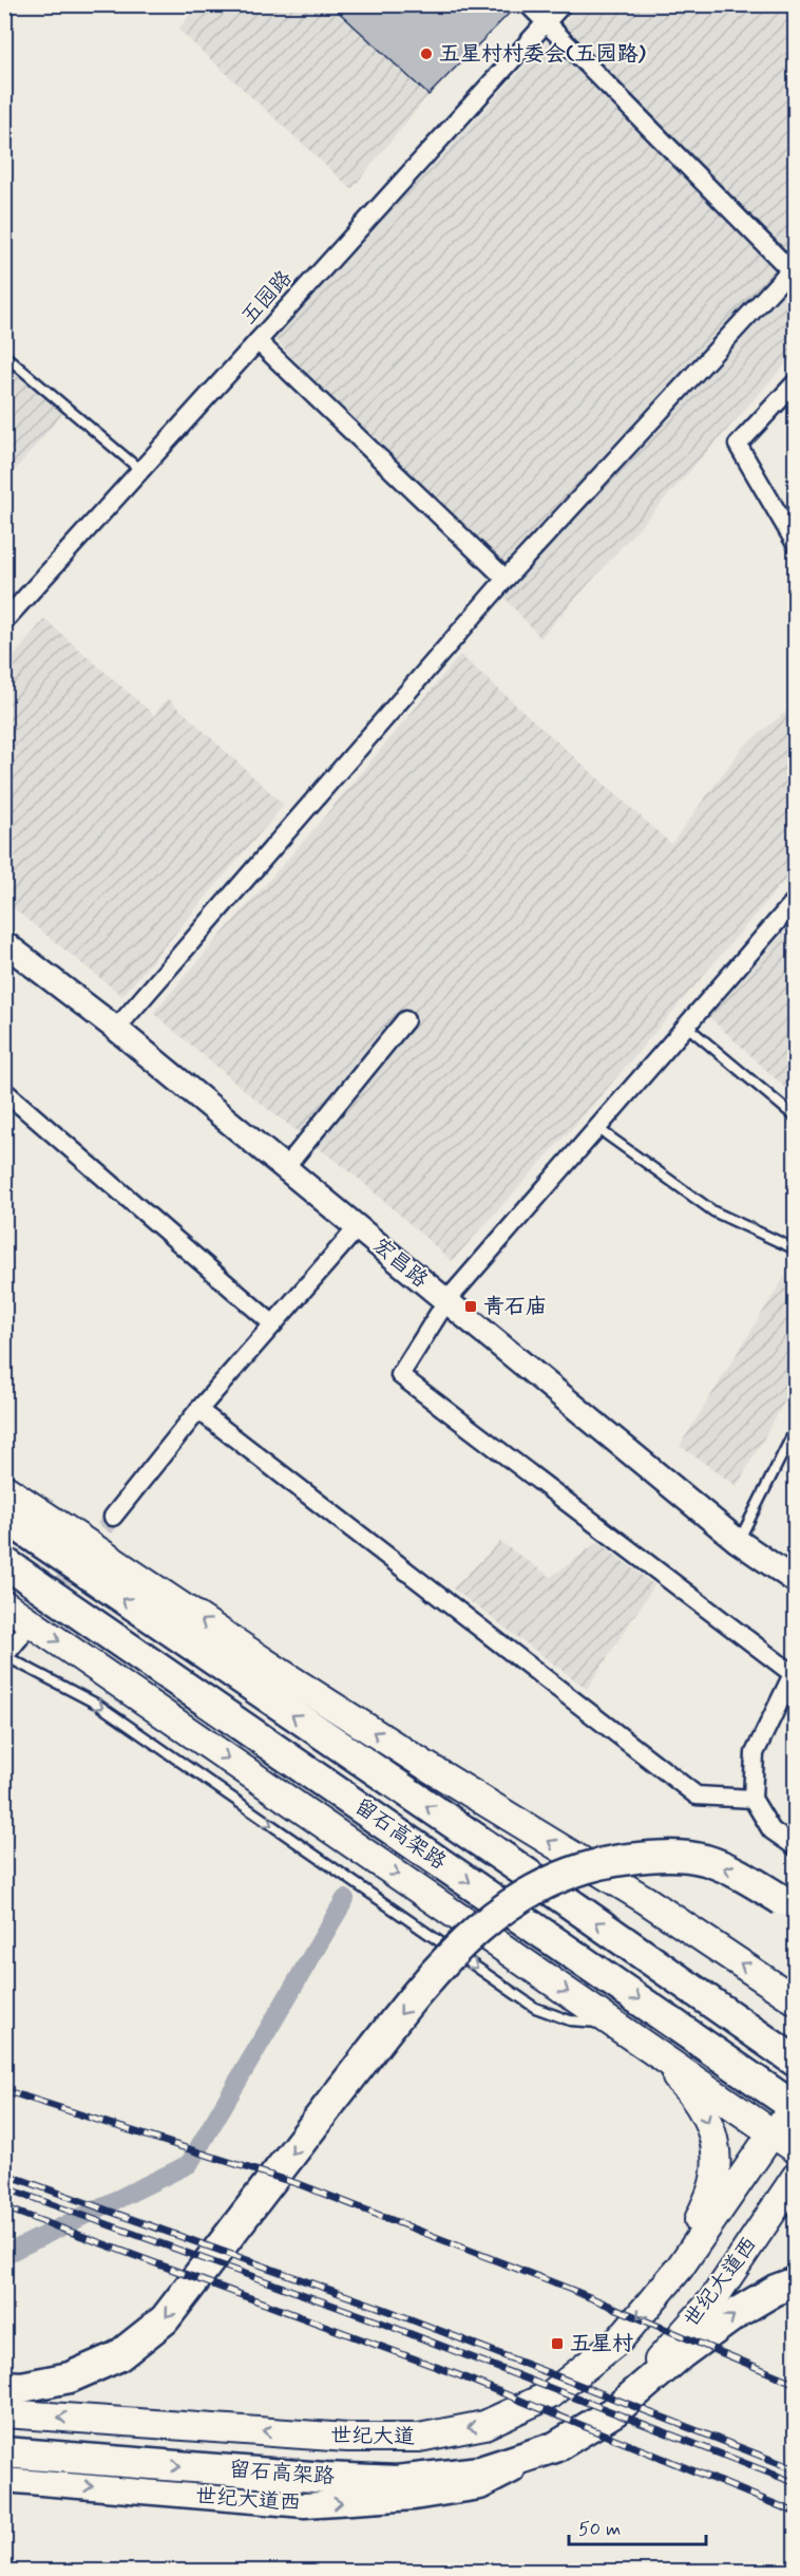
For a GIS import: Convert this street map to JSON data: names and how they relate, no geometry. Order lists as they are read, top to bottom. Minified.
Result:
{"streets":{"highway":["留石高架路"],"main road":["世纪大道西","世纪大道"],"street":["五园路","宏昌路"]},"crossings":[["留石高架路","世纪大道西"],["世纪大道西","世纪大道"]],"one_way":["世纪大道西","世纪大道"],"places":{"other":["五星村村委会(五园路)"],"transit":["青石庙","五星村"]},"scale_bar":"50 m"}
